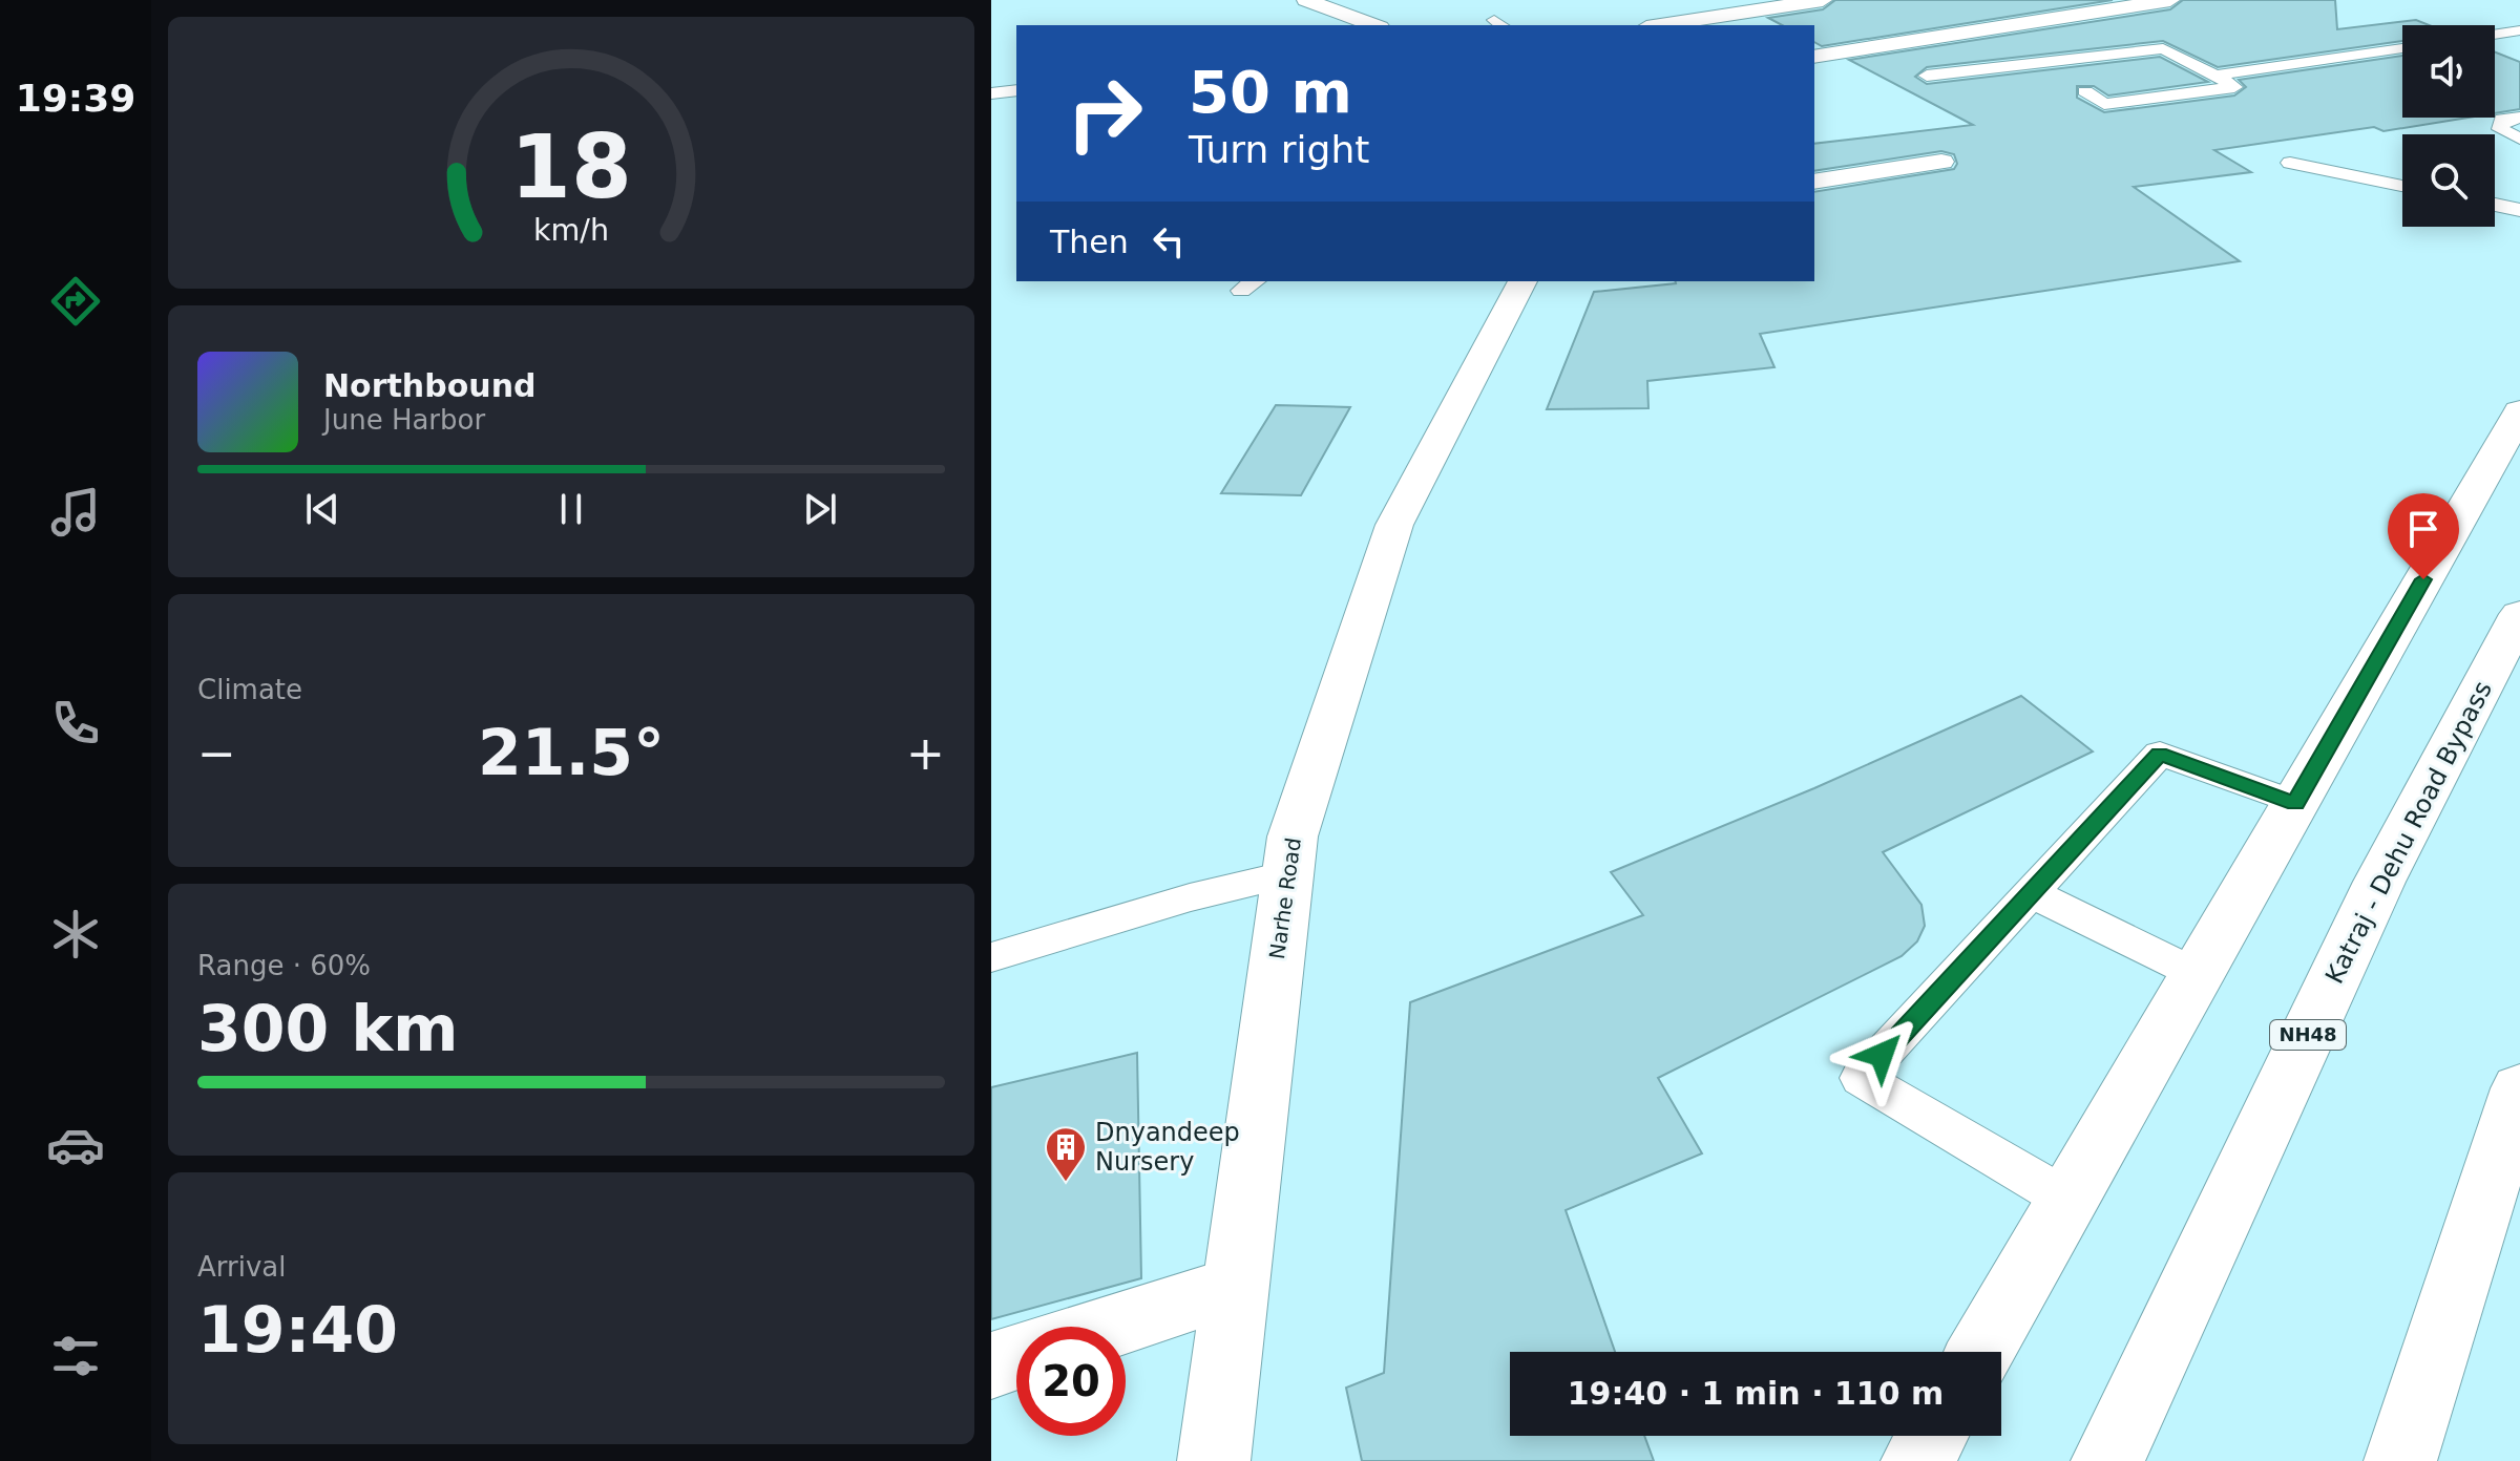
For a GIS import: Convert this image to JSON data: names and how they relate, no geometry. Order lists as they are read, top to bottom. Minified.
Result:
{"streets":{"main road":["Katraj - Dehu Road Bypass","Narhe Road","NH48"]},"places":{"building":["Dnyandeep Nursery"]},"page":{"tabs":"19:39","turn":["50 m","Turn right"],"then":"Then","song":["Northbound","June Harbor"],"tile":["Climate",["Range · 60%","300 km"],["Arrival","19:40"]],"heat":["−","21.5°","+"],"limit":"20","trip":"19:40 · 1 min · 110 m","gauge":["18","km/h"]}}
